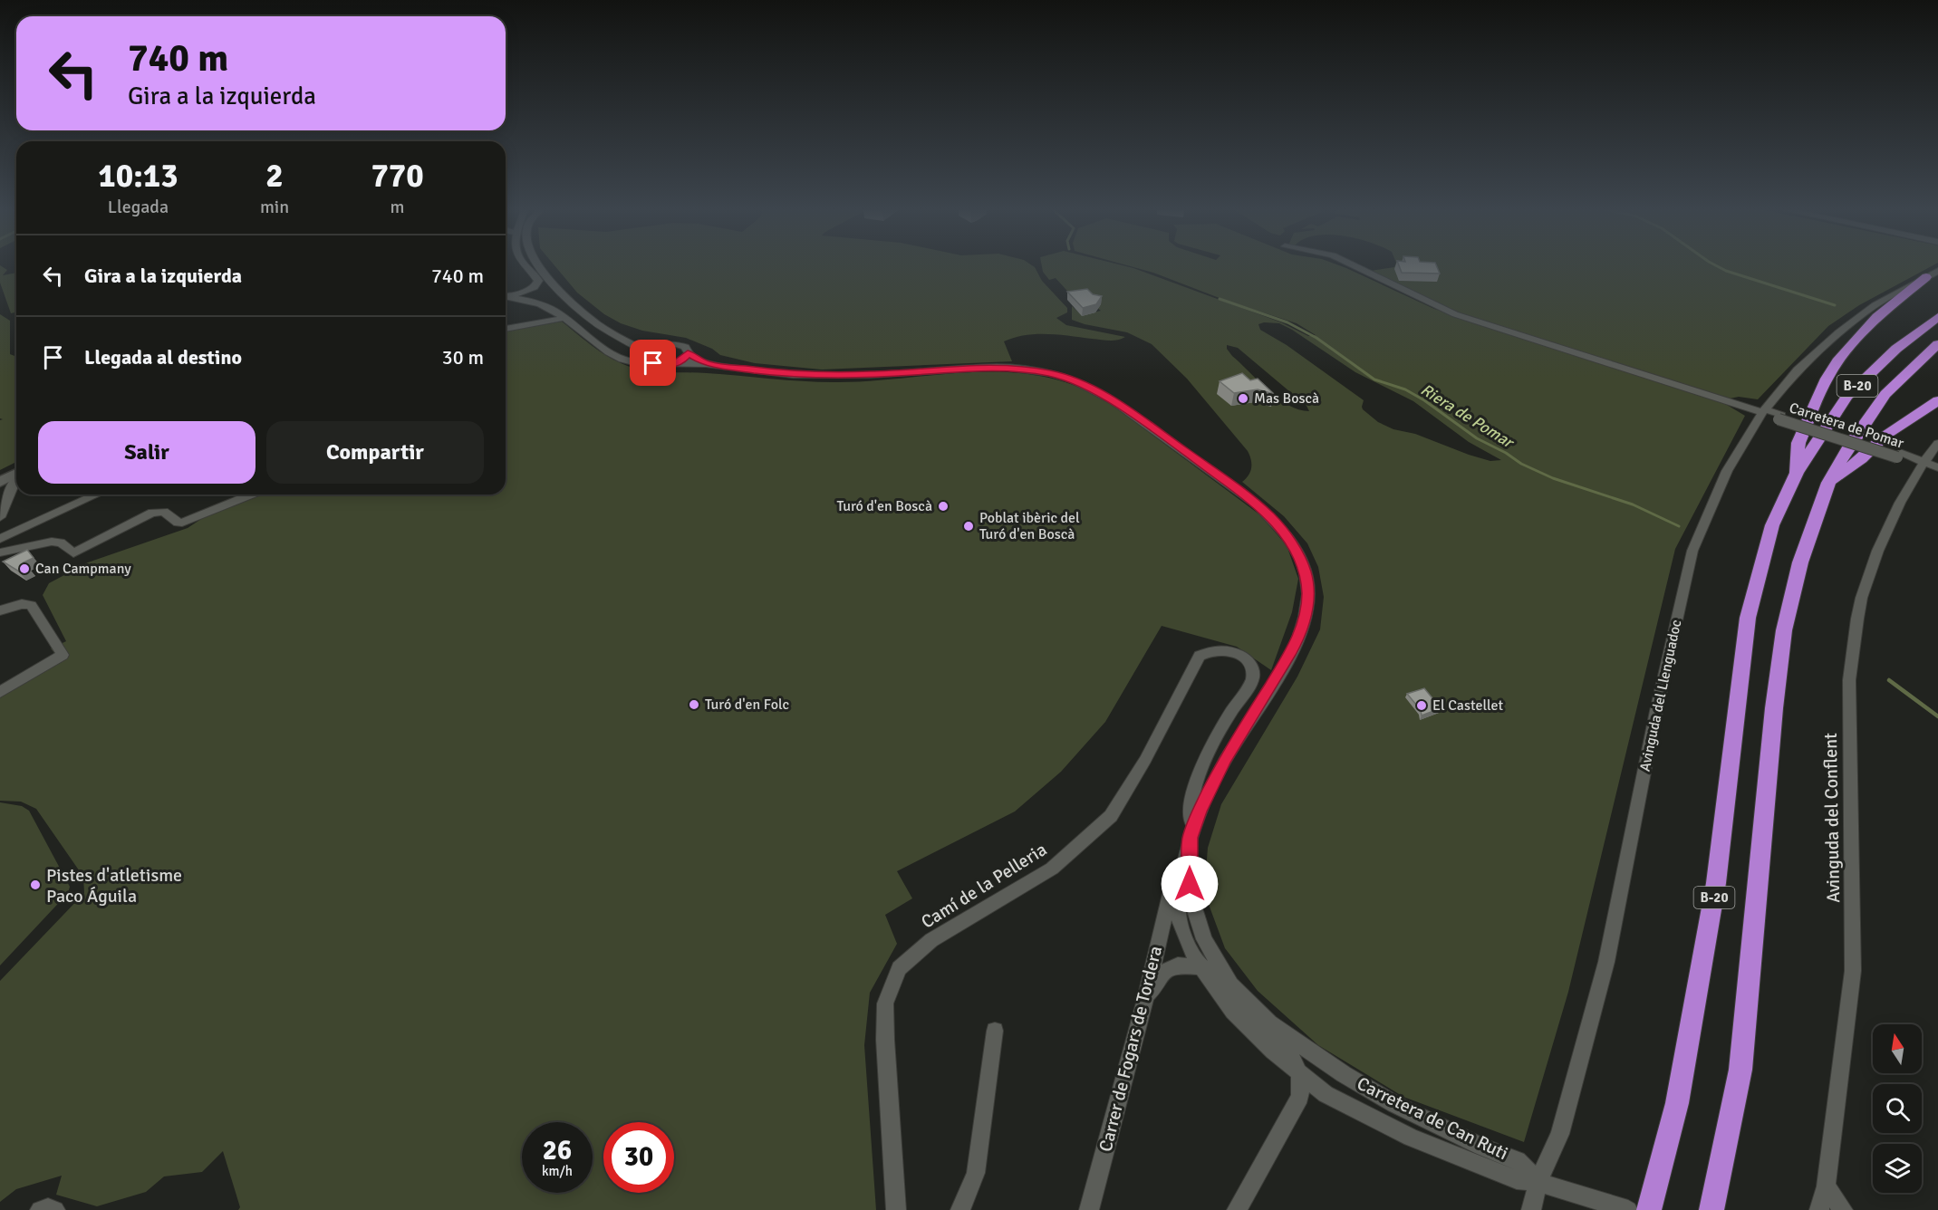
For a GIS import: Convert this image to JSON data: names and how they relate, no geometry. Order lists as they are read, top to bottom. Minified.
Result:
{"streets":{"highway":["B-20"],"street":["Carretera de Pomar","Avinguda del Llenguadoc","Avinguda del Conflent","Camí de la Pelleria","Carrer de Fogars de Tordera","Carretera de Can Ruti"]},"crossings":[["Carretera de Pomar","Avinguda del Llenguadoc"],["Carretera de Pomar","Avinguda del Conflent"],["Avinguda del Llenguadoc","Carretera de Can Ruti"],["Camí de la Pelleria","Carretera de Can Ruti"],["Carrer de Fogars de Tordera","Carretera de Can Ruti"]],"water":["Riera de Pomar"],"places":["Mas Boscà","Turó d'en Boscà","Poblat ibèric del Turó d'en Boscà","Can Campmany","Turó d'en Folc","El Castellet","Pistes d'atletisme Paco Águila"],"north":"top","page":{"turn":["740 m","Gira a la izquierda"],"eta":["10:13","Llegada","2","min","770","m"],"list":[{"name":"Gira a la izquierda","value":"740 m"},{"name":"Llegada al destino","value":"30 m"}],"buttons":["Salir","Compartir"],"speed":"26 km/h","limit":"30"}}
